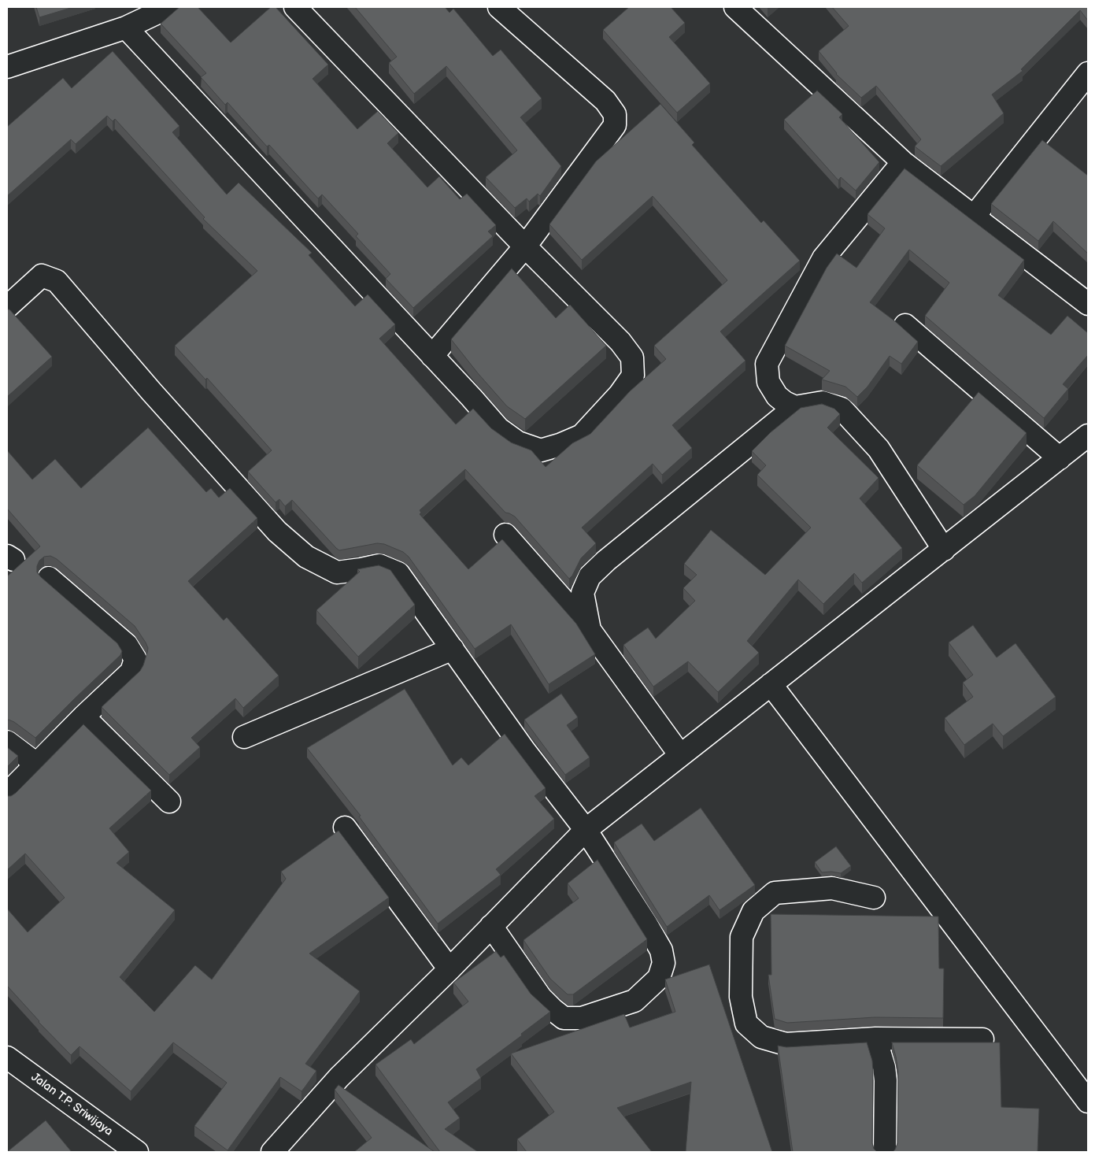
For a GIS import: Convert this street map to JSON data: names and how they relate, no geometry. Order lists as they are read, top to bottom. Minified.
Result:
{"streets":{"street":["Jalan T.P. Sriwijaya"]}}
